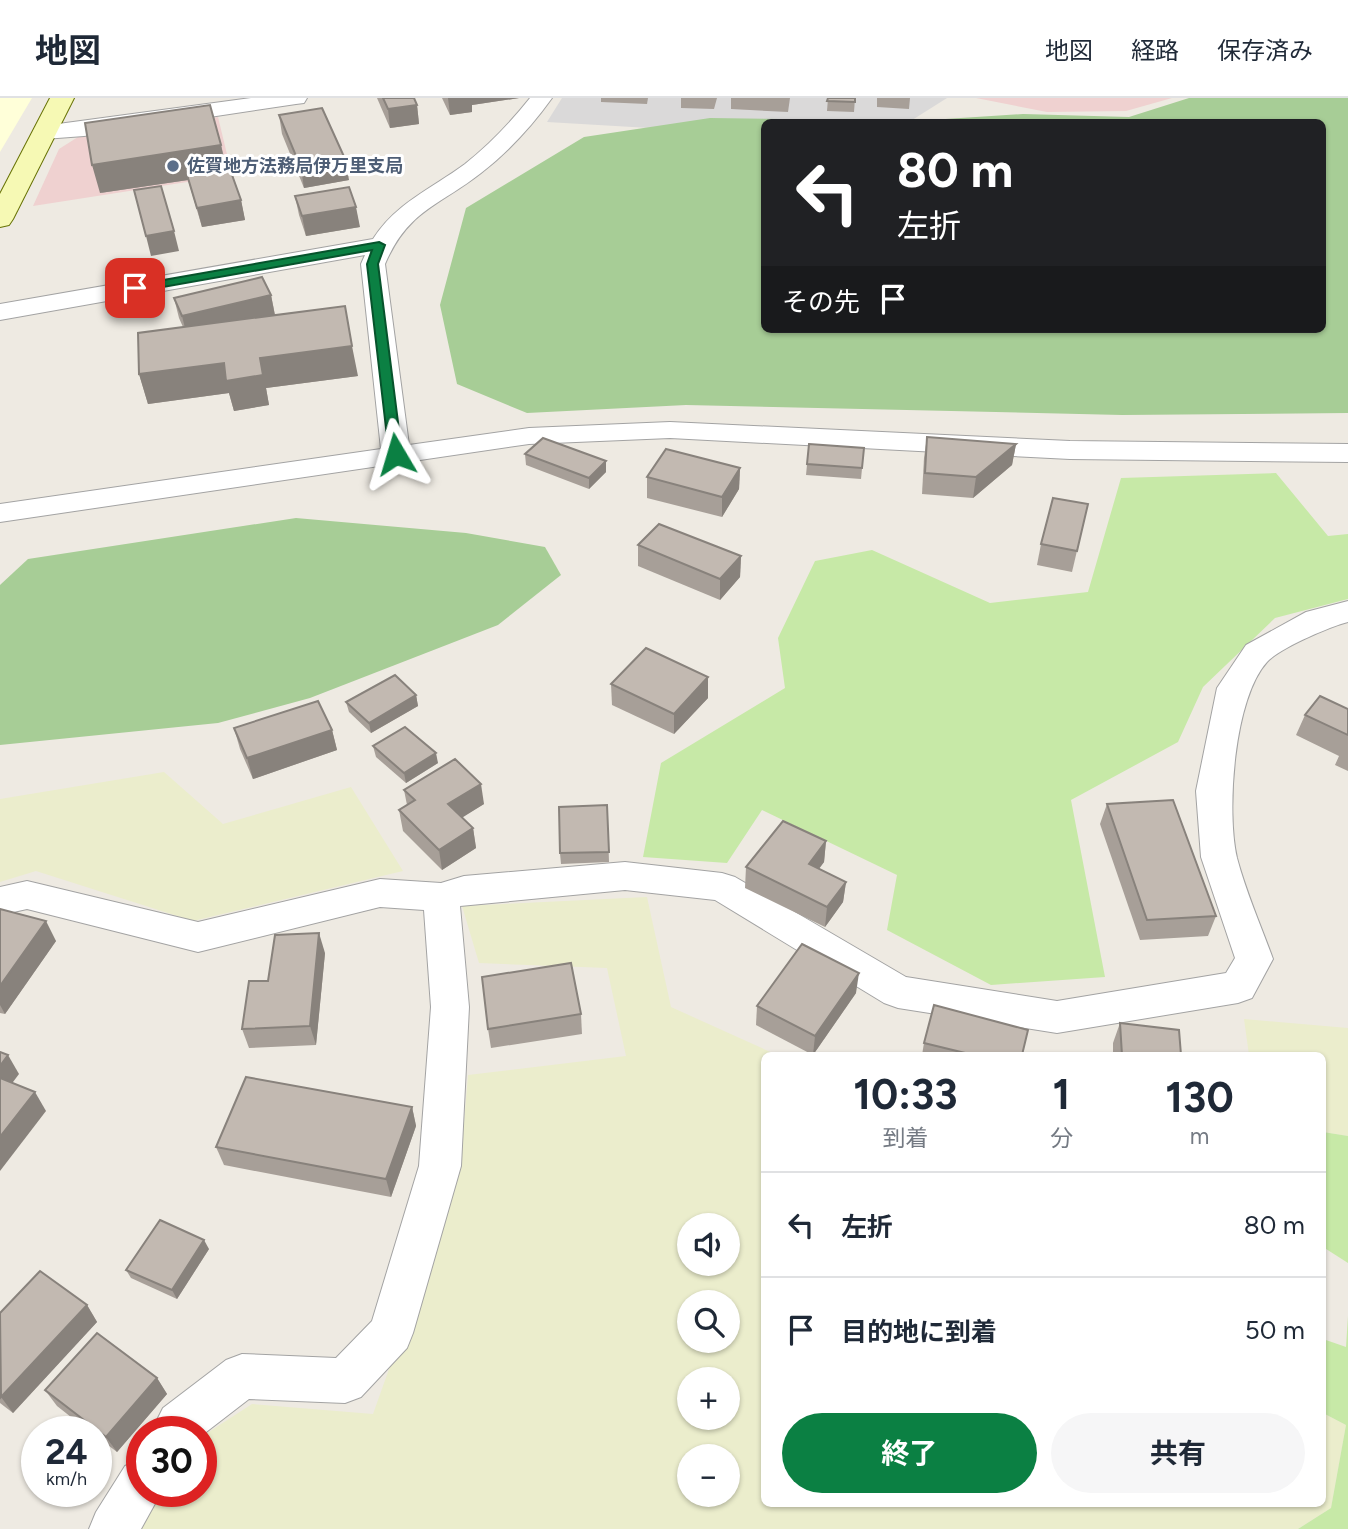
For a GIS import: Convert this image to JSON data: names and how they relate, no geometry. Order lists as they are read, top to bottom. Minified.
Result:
{"places":["佐賀地方法務局伊万里支局"],"page":{"header":"地図","nav":["地図","経路","保存済み"],"turn":["80 m","左折"],"then":"その先","eta":["10:33","到着","1","分","130","m"],"list":[{"name":"左折","value":"80 m"},{"name":"目的地に到着","value":"50 m"}],"map_buttons":["+","−"],"buttons":["終了","共有"],"speed":"24 km/h","limit":"30"}}
